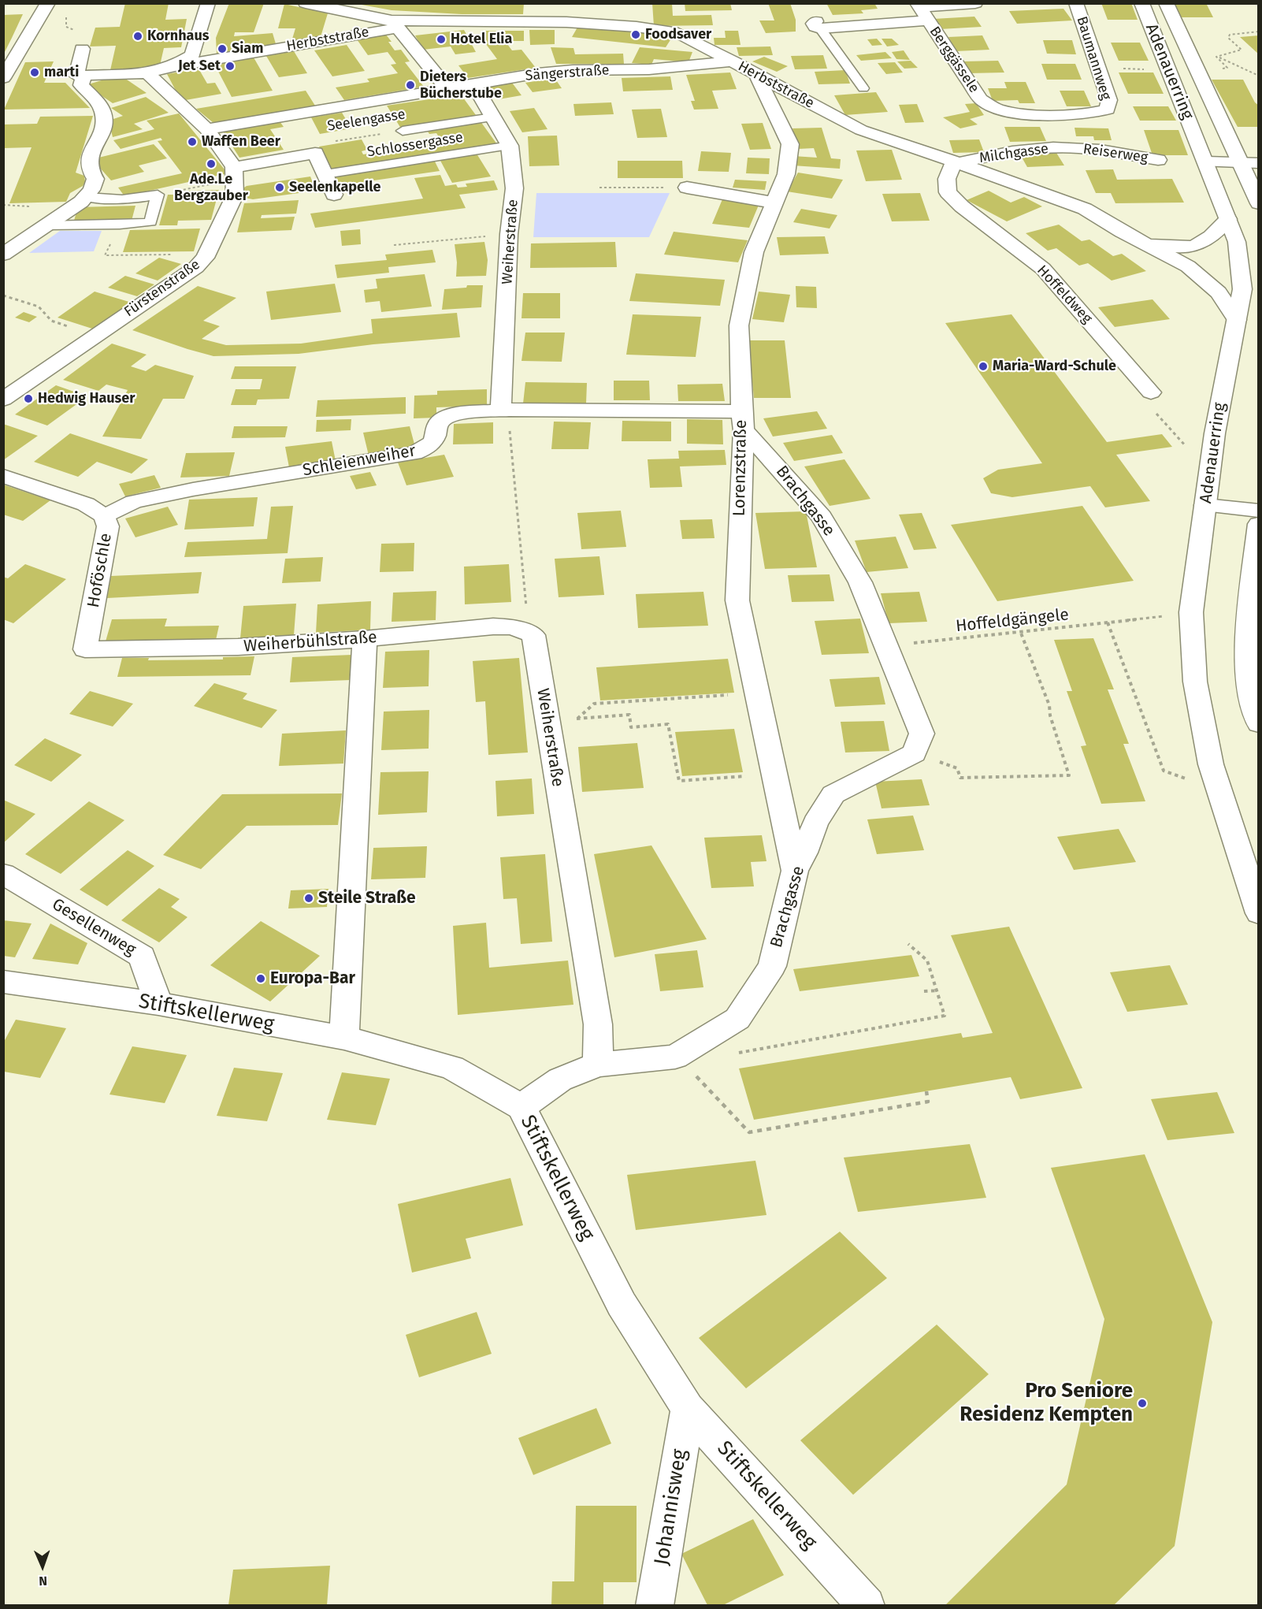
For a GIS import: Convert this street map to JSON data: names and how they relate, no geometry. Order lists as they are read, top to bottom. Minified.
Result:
{"streets":{"street":["Herbststraße","Baumannweg","Berggässele","Adenauerring","Sängerstraße","Milchgasse","Reiserweg","Weiherstraße","Fürstenstraße","Hoffeldweg","Schleienweiher","Lorenzstraße","Brachgasse","Hoföschle","Weiherbühlstraße","Gesellenweg","Stiftskellerweg","Johannisweg"],"lane":["Seelengasse","Schlossergasse"],"path":["Hoffeldgängele"]},"crossings":[["Herbststraße","Adenauerring"],["Herbststraße","Sängerstraße"],["Herbststraße","Milchgasse"],["Herbststraße","Hoffeldweg"],["Herbststraße","Lorenzstraße"],["Baumannweg","Berggässele"],["Baumannweg","Reiserweg"],["Berggässele","Reiserweg"],["Sängerstraße","Weiherstraße"],["Seelengasse","Weiherstraße"],["Schlossergasse","Weiherstraße"],["Milchgasse","Reiserweg"],["Milchgasse","Hoffeldweg"],["Weiherstraße","Schleienweiher"],["Weiherstraße","Brachgasse"],["Weiherstraße","Weiherbühlstraße"],["Schleienweiher","Lorenzstraße"],["Schleienweiher","Brachgasse"],["Schleienweiher","Hoföschle"],["Lorenzstraße","Brachgasse"],["Brachgasse","Hoffeldgängele"],["Brachgasse","Stiftskellerweg"],["Hoföschle","Weiherbühlstraße"],["Gesellenweg","Stiftskellerweg"],["Stiftskellerweg","Johannisweg"]],"places":["Foodsaver","Kornhaus","Hotel Elia","Siam","Jet Set","marti","Dieters Bücherstube","Waffen Beer","Ade.Le Bergzauber","Seelenkapelle","Maria-Ward-Schule","Hedwig Hauser","Steile Straße","Europa-Bar","Pro Seniore Residenz Kempten"],"north":"bottom"}
